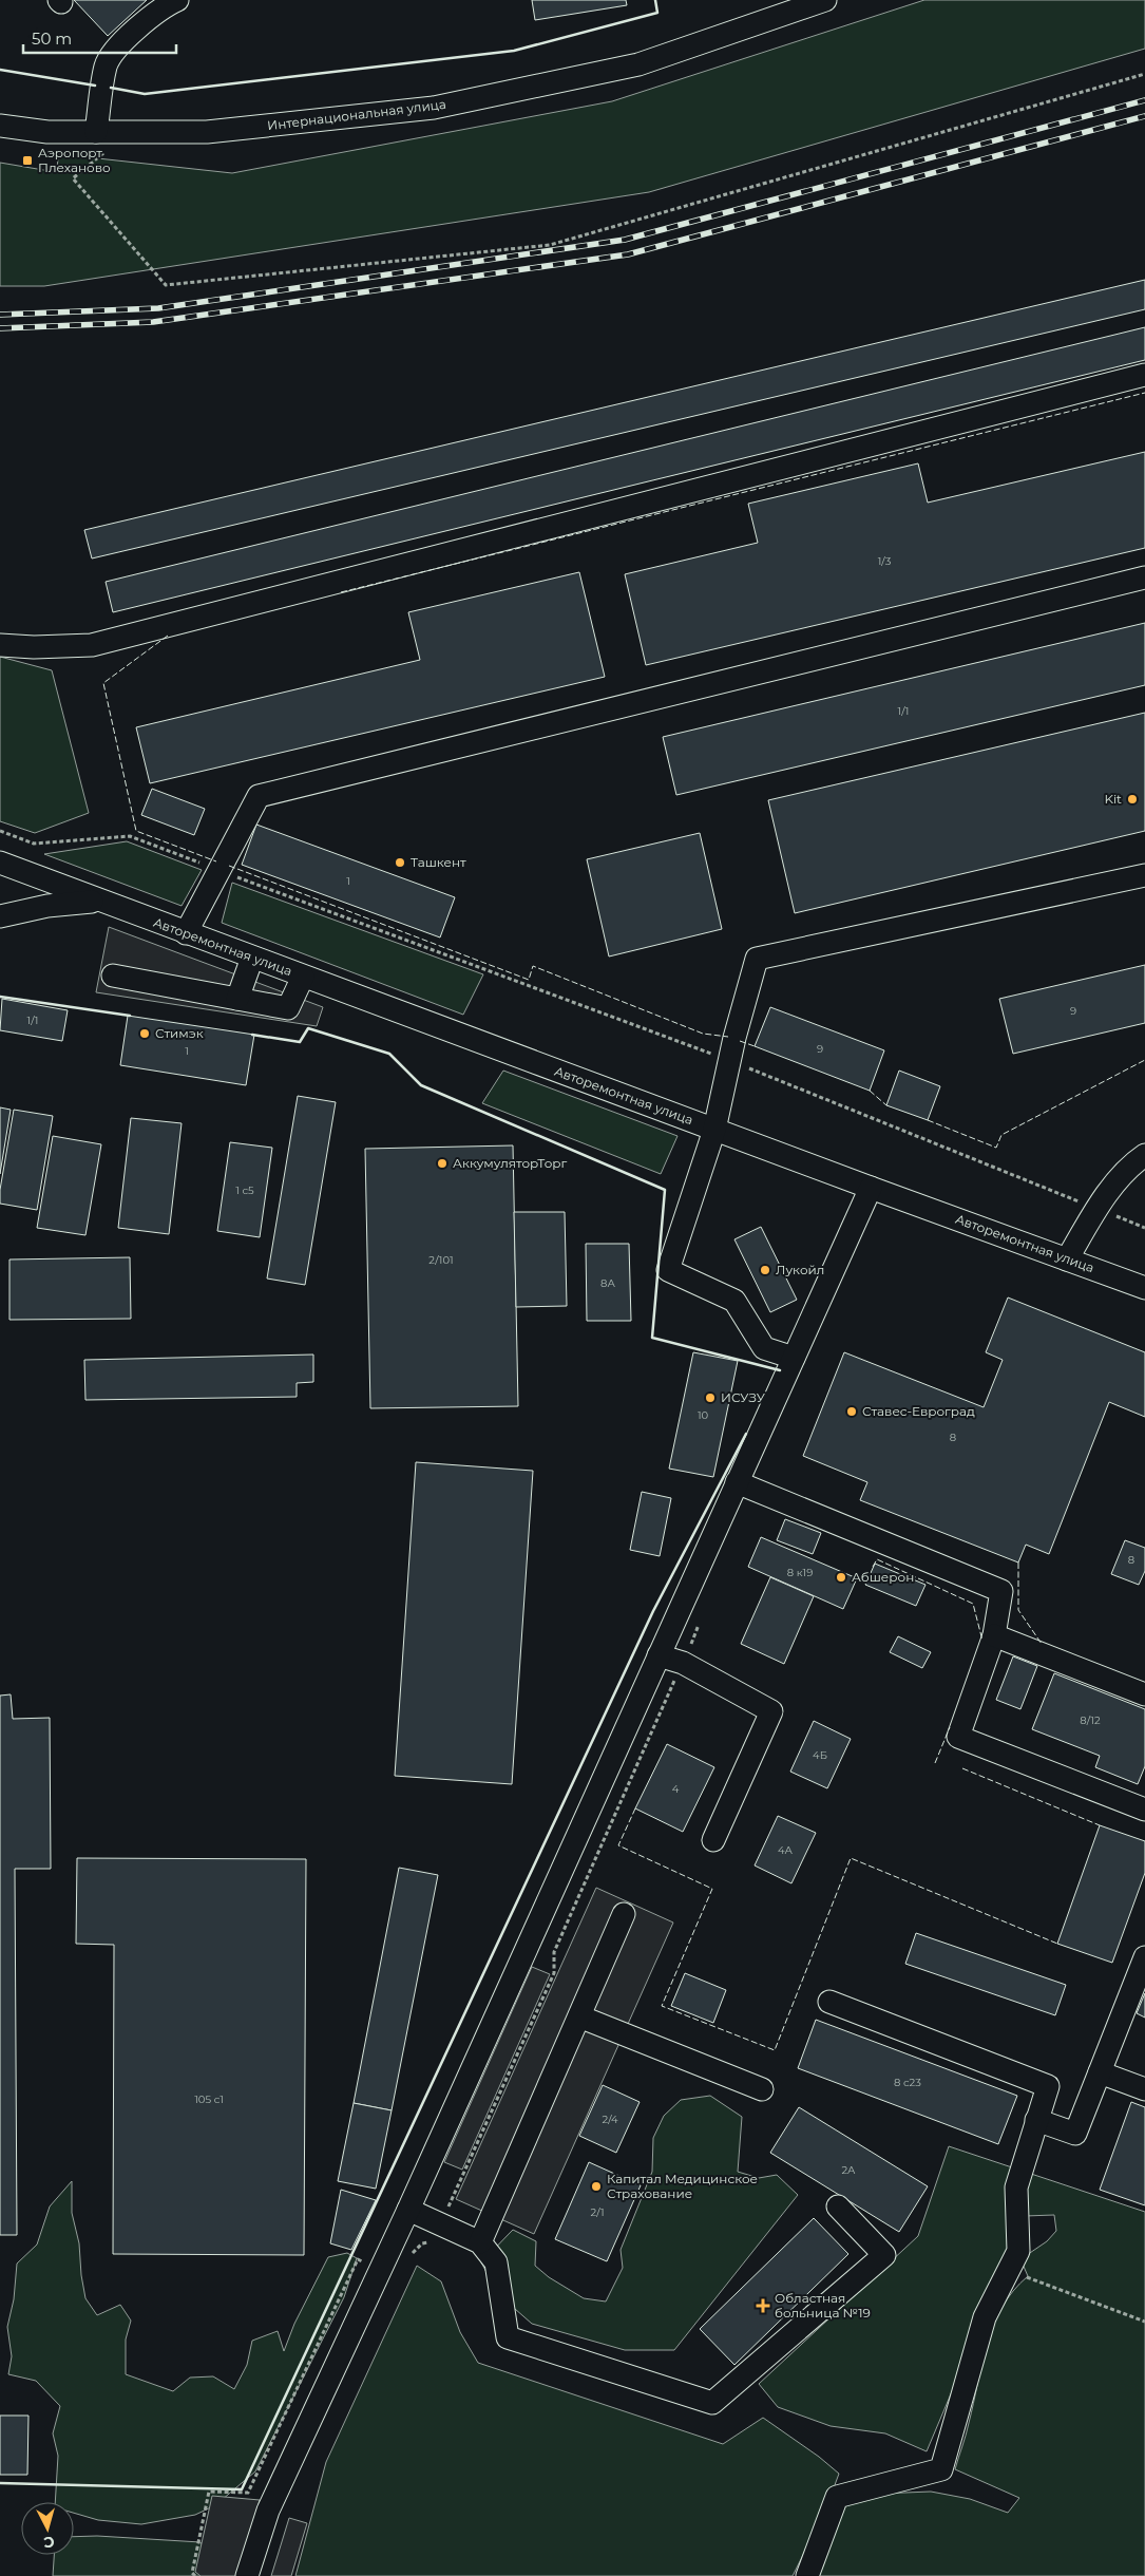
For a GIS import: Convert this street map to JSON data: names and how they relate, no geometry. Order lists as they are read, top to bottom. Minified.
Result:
{"streets":{"street":["Интернациональная улица","Авторемонтная улица"]},"places":{"transit":["Аэропорт Плеханово"],"other":["Kit","Ташкент","Стимэк","АккумуляторТорг","Лукойл","ИСУЗУ","Ставес-Евроград","Абшерон","Капитал Медицинское Страхование"],"health":["Областная больница №19"]},"house_numbers":["1/3","1/1","1","9","1/1","9","1","1 с5","2/101","8А","10","8","8","8 к19","8/12","4Б","4","4А","8 с23","105 c1","2/4","2А","2/1"],"scale_bar":"50 m","north":"bottom"}
